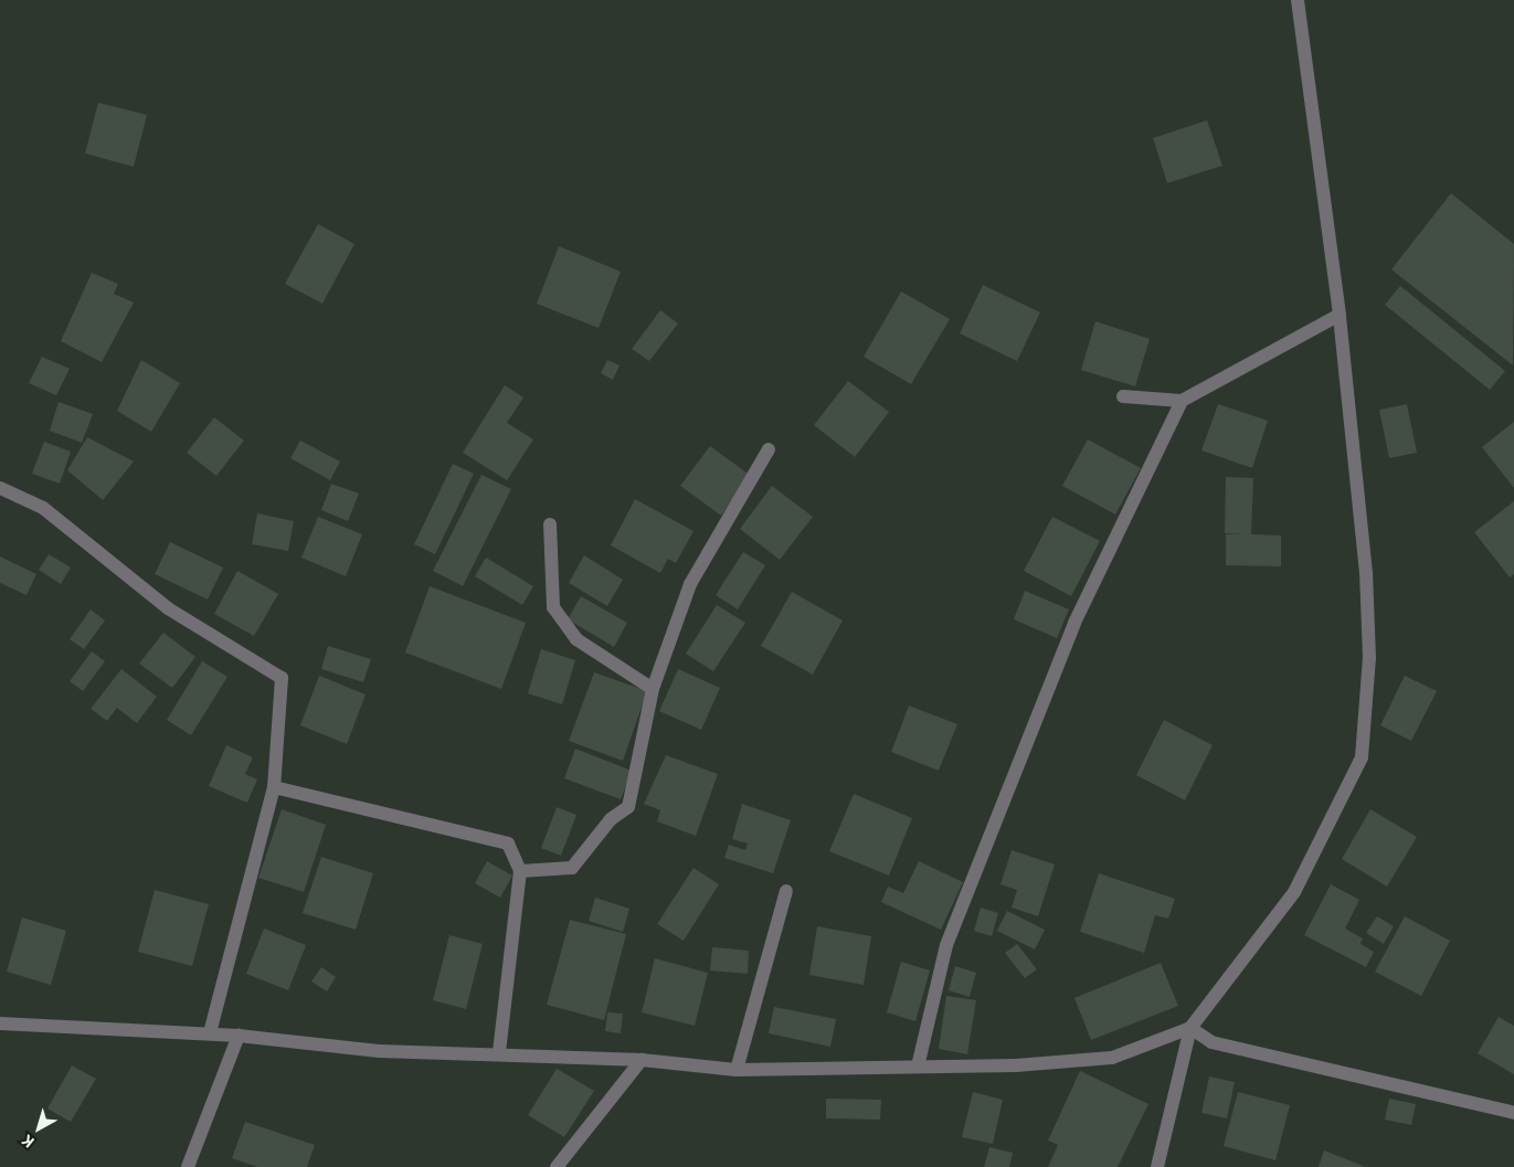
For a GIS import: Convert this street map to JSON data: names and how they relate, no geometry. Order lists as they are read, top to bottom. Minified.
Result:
{"north":"bottom left"}
